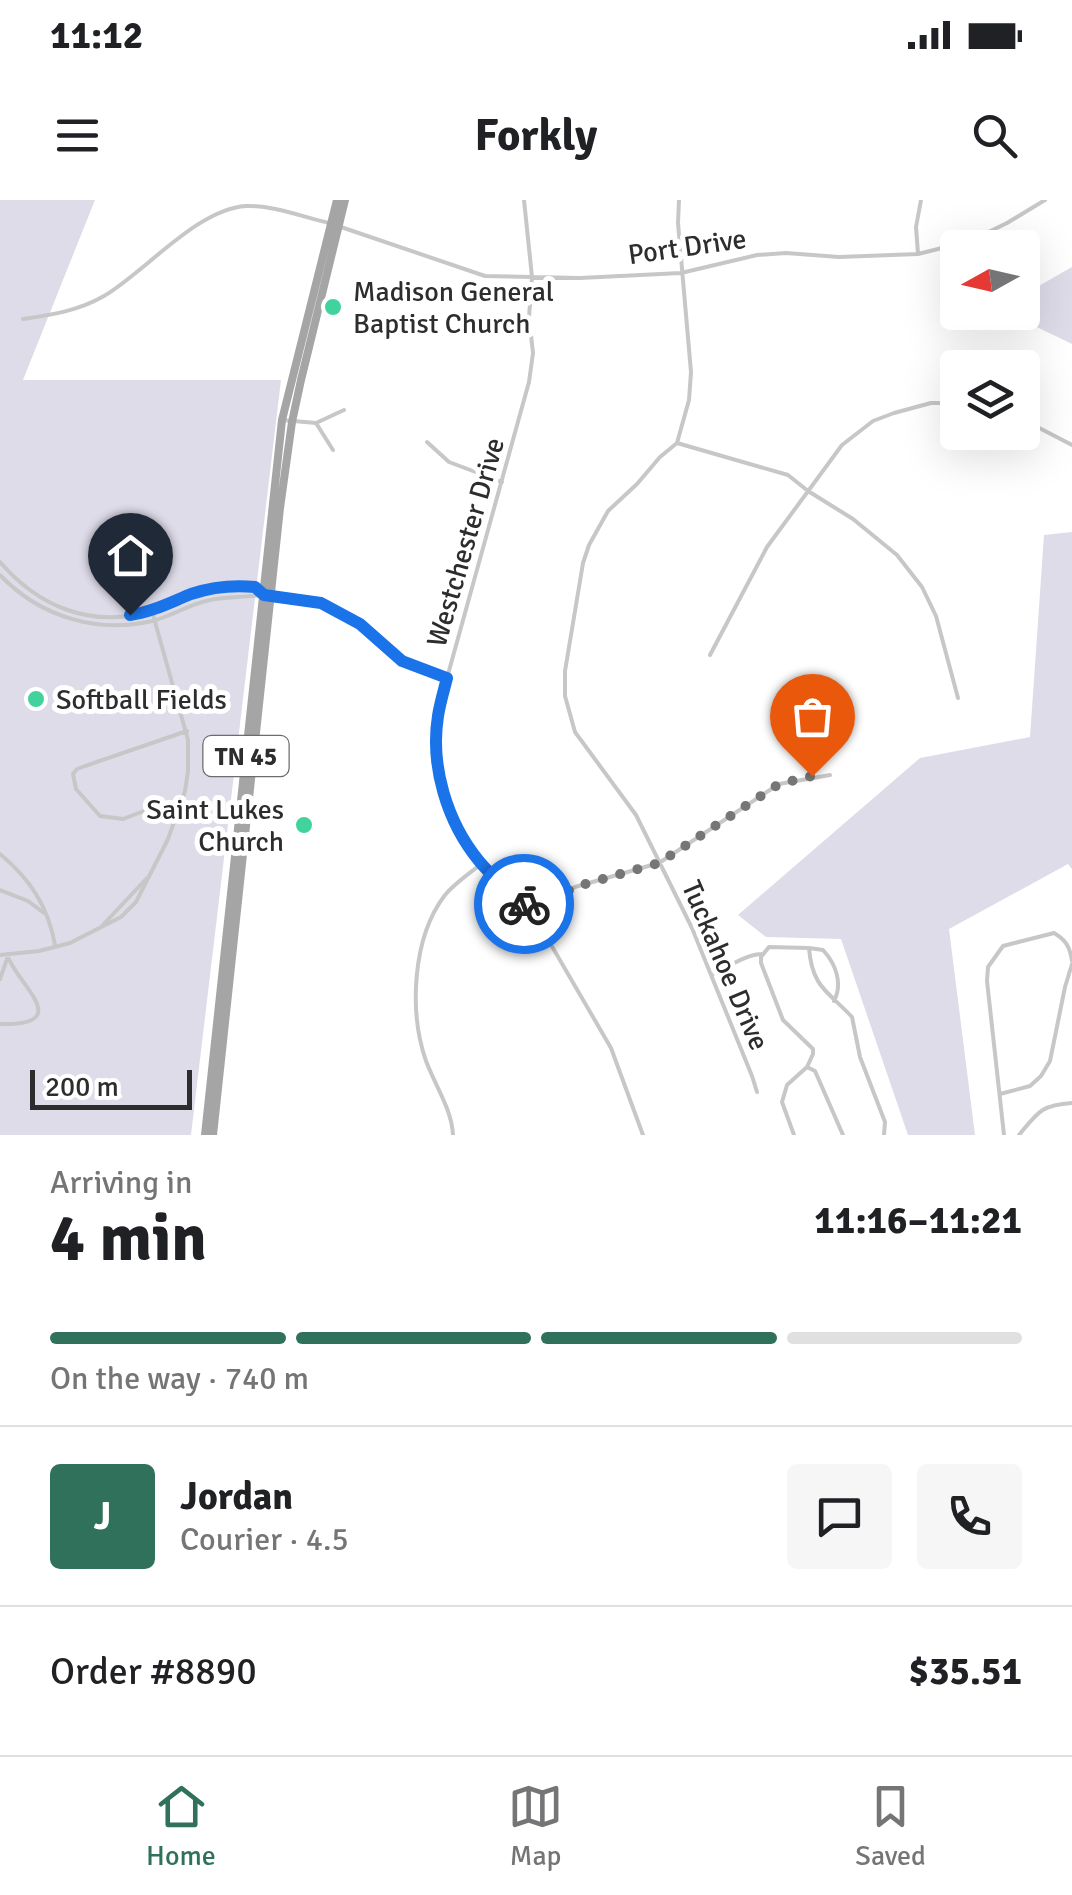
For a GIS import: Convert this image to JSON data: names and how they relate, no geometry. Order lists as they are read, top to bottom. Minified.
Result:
{"streets":{"main road":["TN 45"],"street":["Port Drive","Westchester Drive","Tuckahoe Drive"]},"crossings":[["Port Drive","Westchester Drive"],["Port Drive","TN 45"],["Port Drive","Tuckahoe Drive"]],"places":["Madison General Baptist Church","Softball Fields","Saint Lukes Church"],"scale_bar":"200 m","north":"left","page":{"status":"11:12","header":"Forkly","scale":"200 m","heading":["4 min","Arriving in","11:16–11:21"],"panel":["Jordan","Courier · 4.5","Order #8890","$35.51"],"bar":"On the way · 740 m","round":"J","tabs":["Home","Map","Saved"]}}
